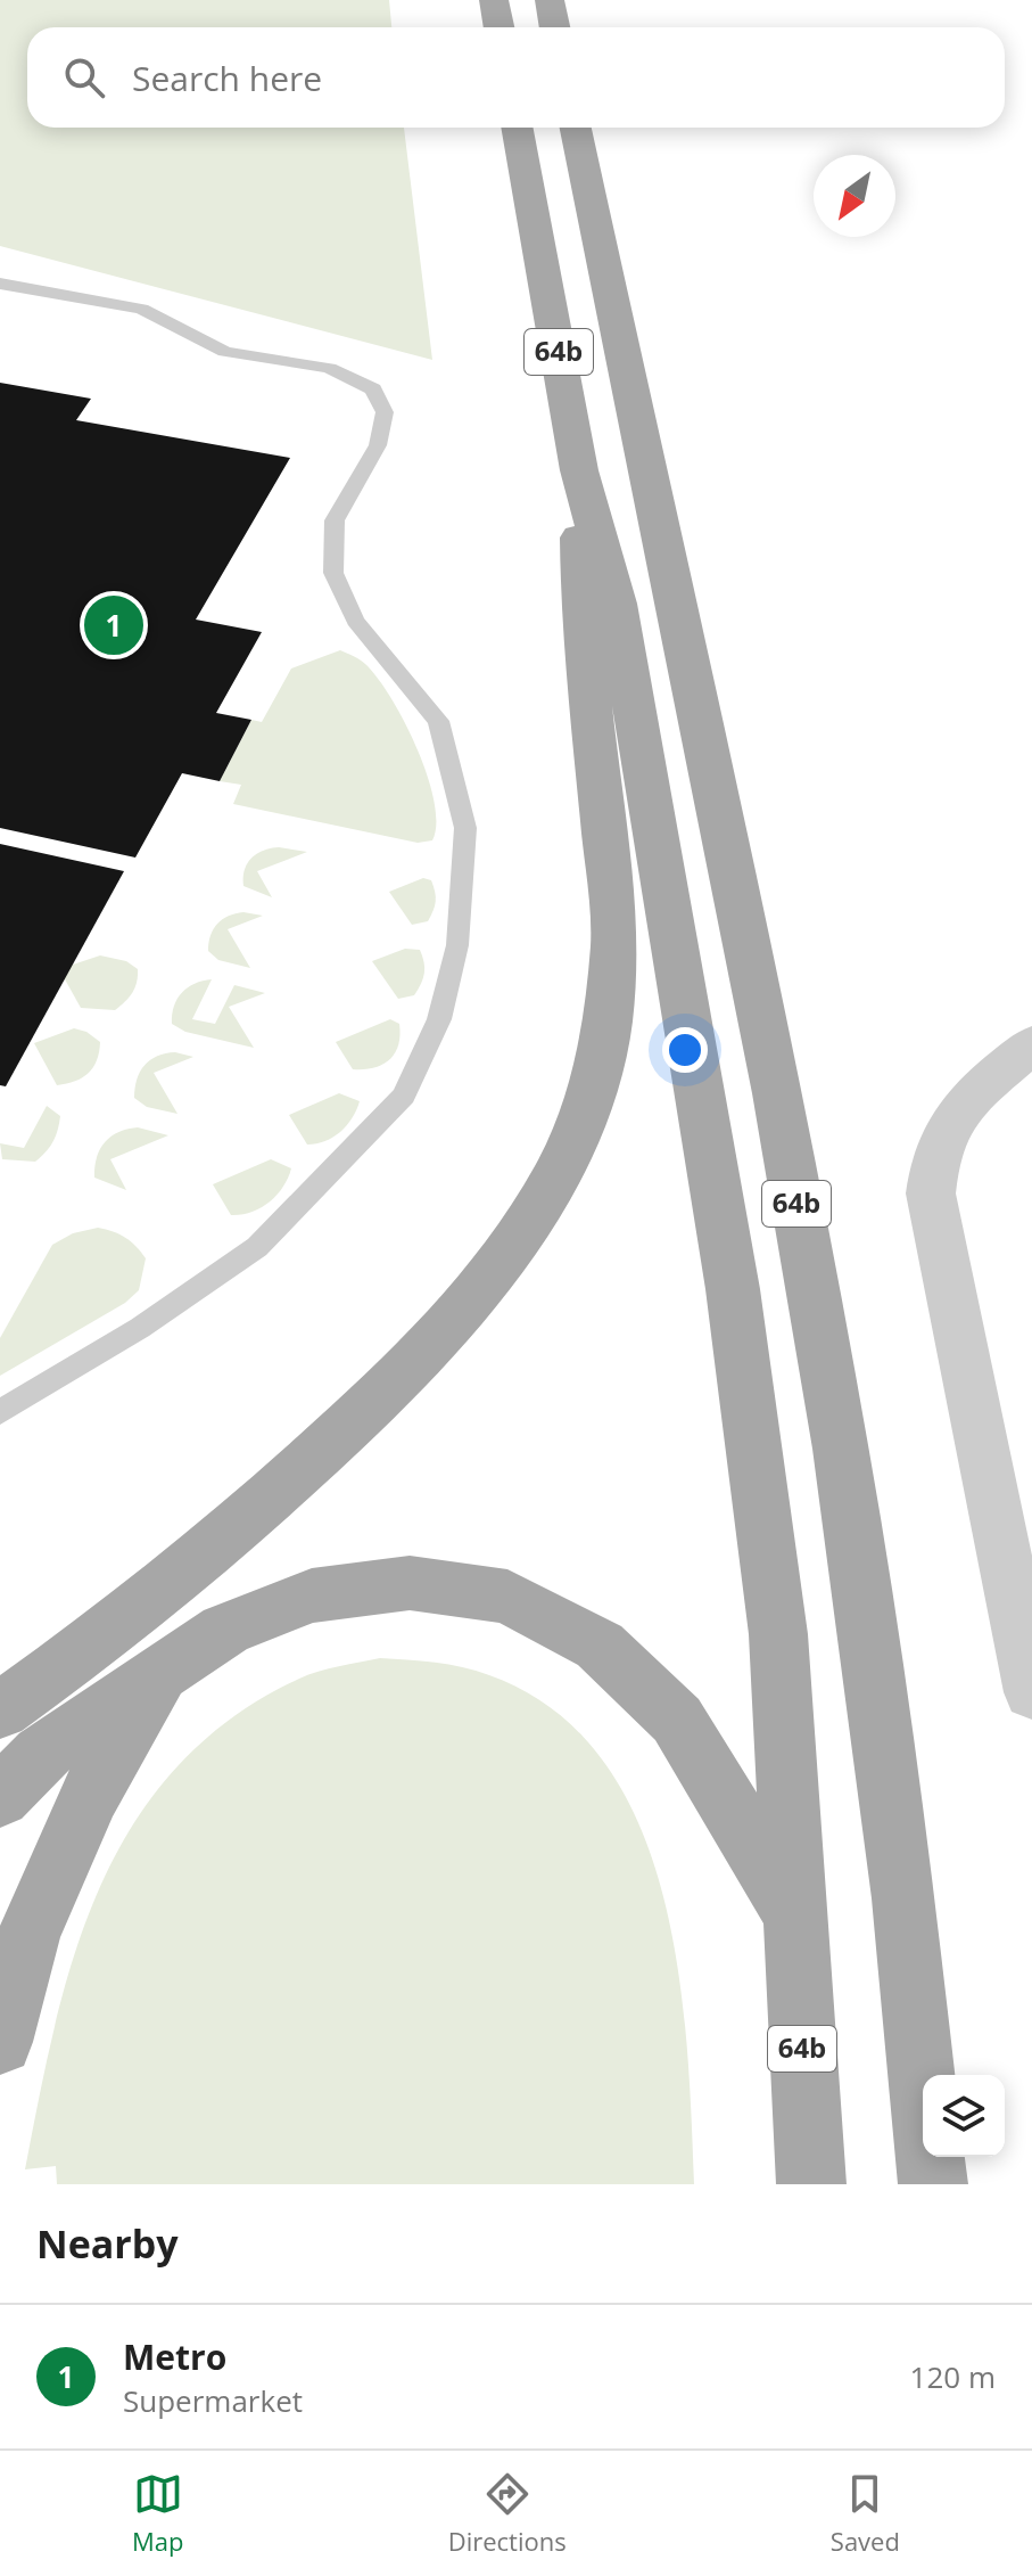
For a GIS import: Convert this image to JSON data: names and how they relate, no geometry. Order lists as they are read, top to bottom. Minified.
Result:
{"streets":{"main road":["64b"]},"north":"bottom left","page":{"search":"Search here","pins":"1","heading":"Nearby","list":[{"mark":"1","name":"Metro","note":"Supermarket","value":"120 m"}],"nav":["Map","Directions","Saved"]}}
